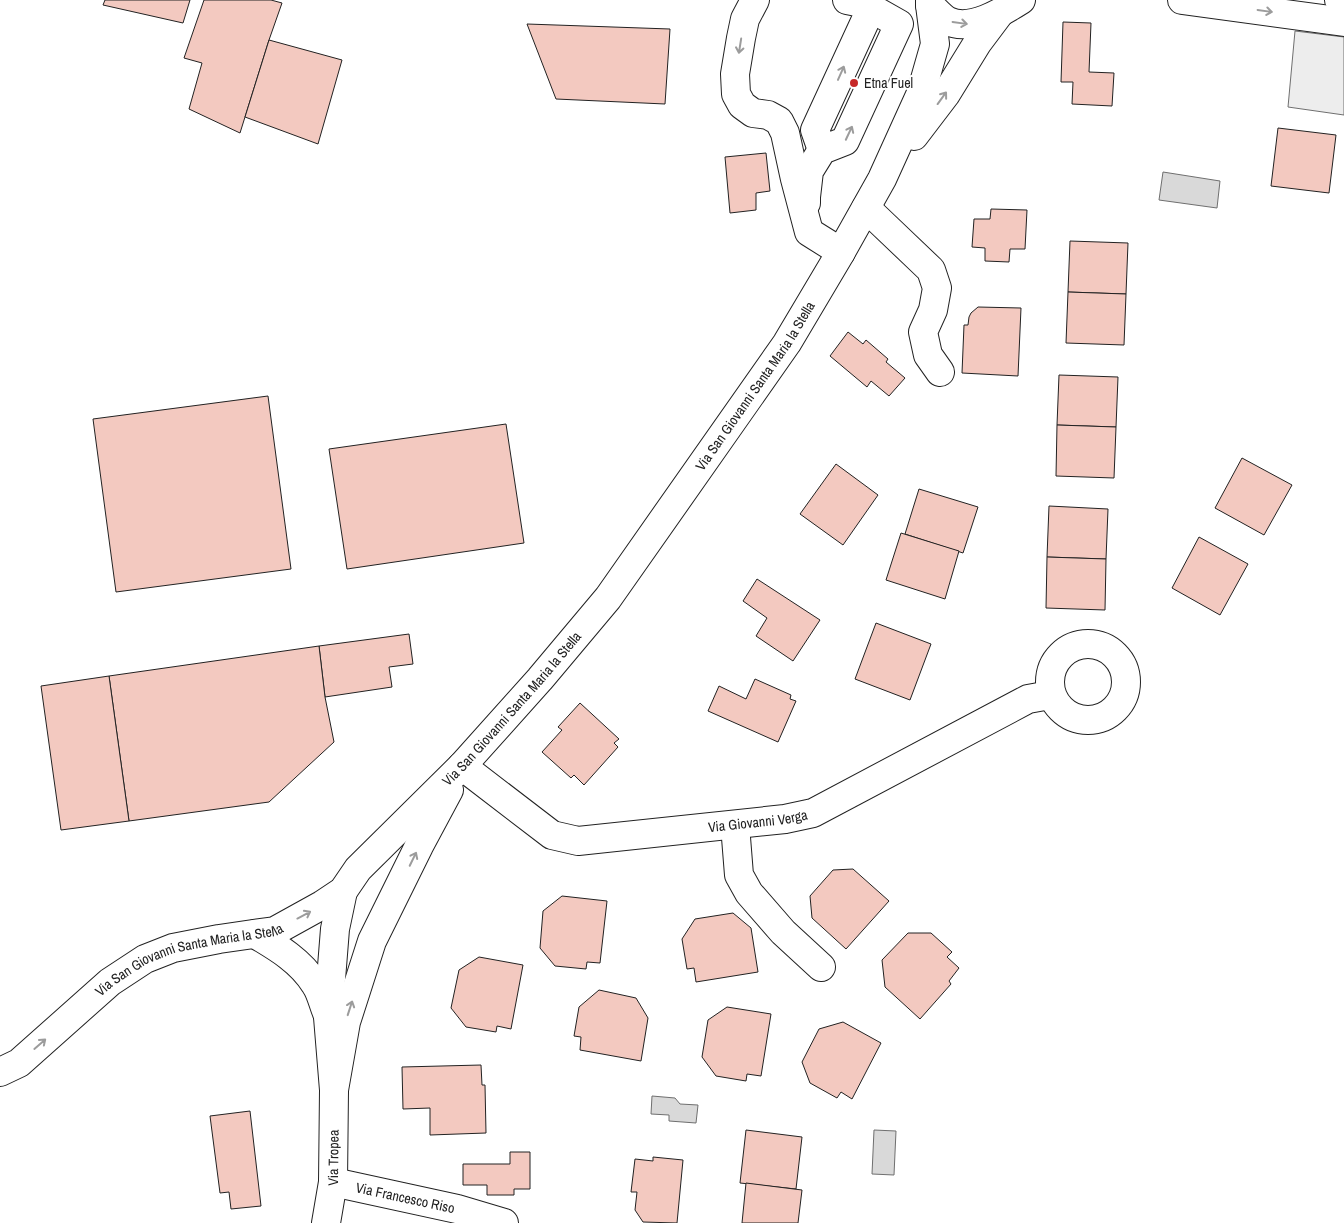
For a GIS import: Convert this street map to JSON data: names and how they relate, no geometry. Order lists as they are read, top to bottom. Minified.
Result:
{"streets":{"street":["Via San Giovanni Santa Maria la Stella","Via Giovanni Verga","Via Tropea","Via Francesco Riso"]},"crossings":[["Via San Giovanni Santa Maria la Stella","Via Giovanni Verga"],["Via Tropea","Via Francesco Riso"]],"places":["Etna Fuel"]}
